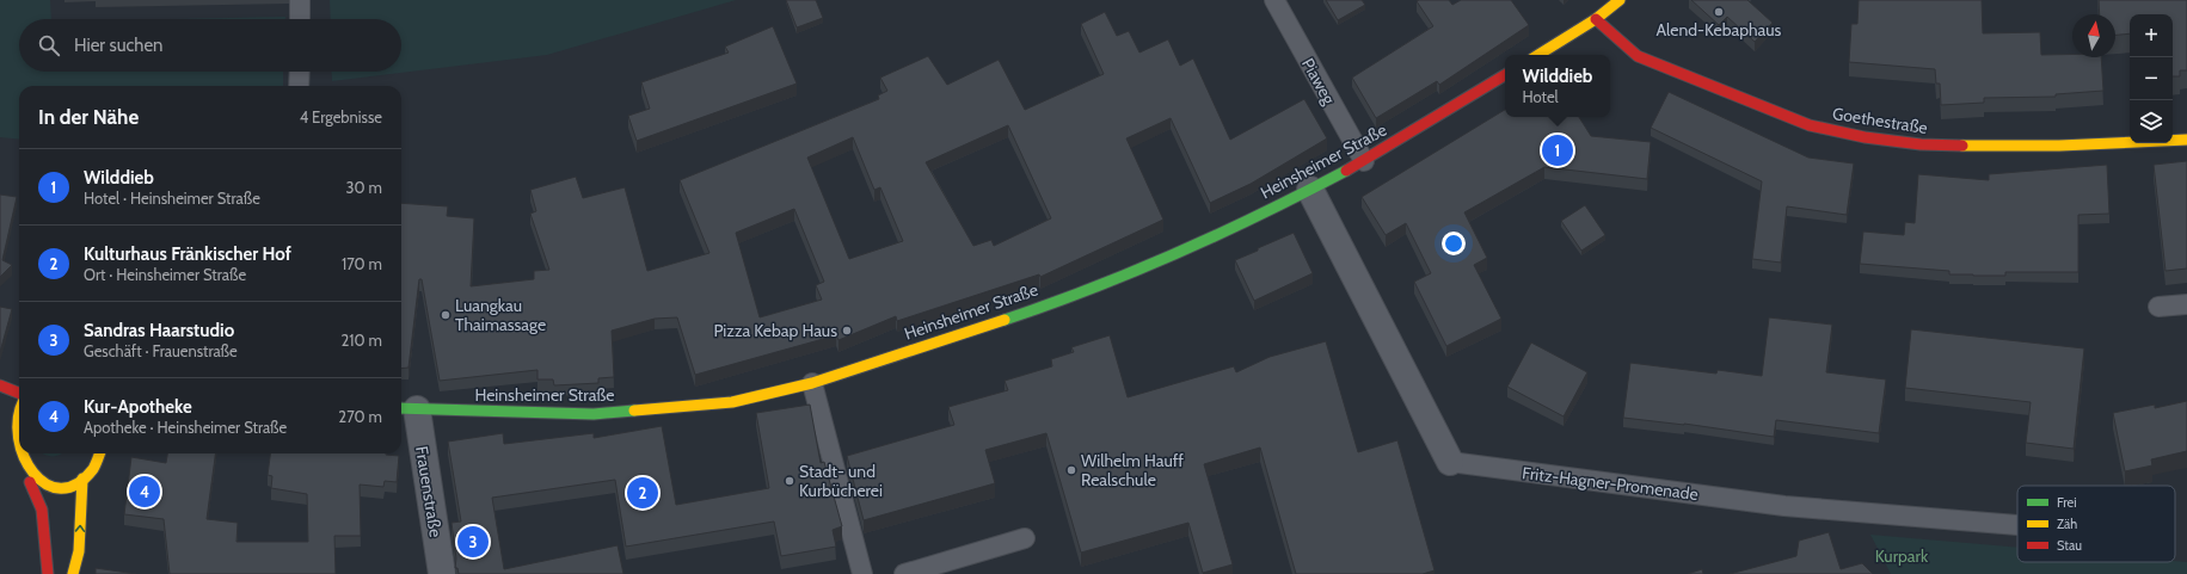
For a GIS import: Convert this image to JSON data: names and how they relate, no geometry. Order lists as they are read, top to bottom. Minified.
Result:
{"streets":{"street":["Goethestraße","Heinsheimer Straße","Fritz-Hagner-Promenade","Frauenstraße"],"lane":["Piaweg"]},"crossings":[["Piaweg","Heinsheimer Straße"],["Heinsheimer Straße","Fritz-Hagner-Promenade"],["Heinsheimer Straße","Frauenstraße"]],"parks":["Kurpark"],"places":["Alend-Kebaphaus","Luangkau Thaimassage","Pizza Kebap Haus","Wilhelm Hauff Realschule","Stadt- und Kurbücherei"],"legend":["Frei","Zäh","Stau"],"north":"top","page":{"map_buttons":["+","−"],"search":"Hier suchen","popup":["Wilddieb","Hotel"],"heading":["In der Nähe","4 Ergebnisse"],"pins":["1","4","2","3"],"list":[{"mark":"1","name":"Wilddieb","note":"Hotel · Heinsheimer Straße","value":"30 m"},{"mark":"2","name":"Kulturhaus Fränkischer Hof","note":"Ort · Heinsheimer Straße","value":"170 m"},{"mark":"3","name":"Sandras Haarstudio","note":"Geschäft · Frauenstraße","value":"210 m"},{"mark":"4","name":"Kur-Apotheke","note":"Apotheke · Heinsheimer Straße","value":"270 m"}]}}
